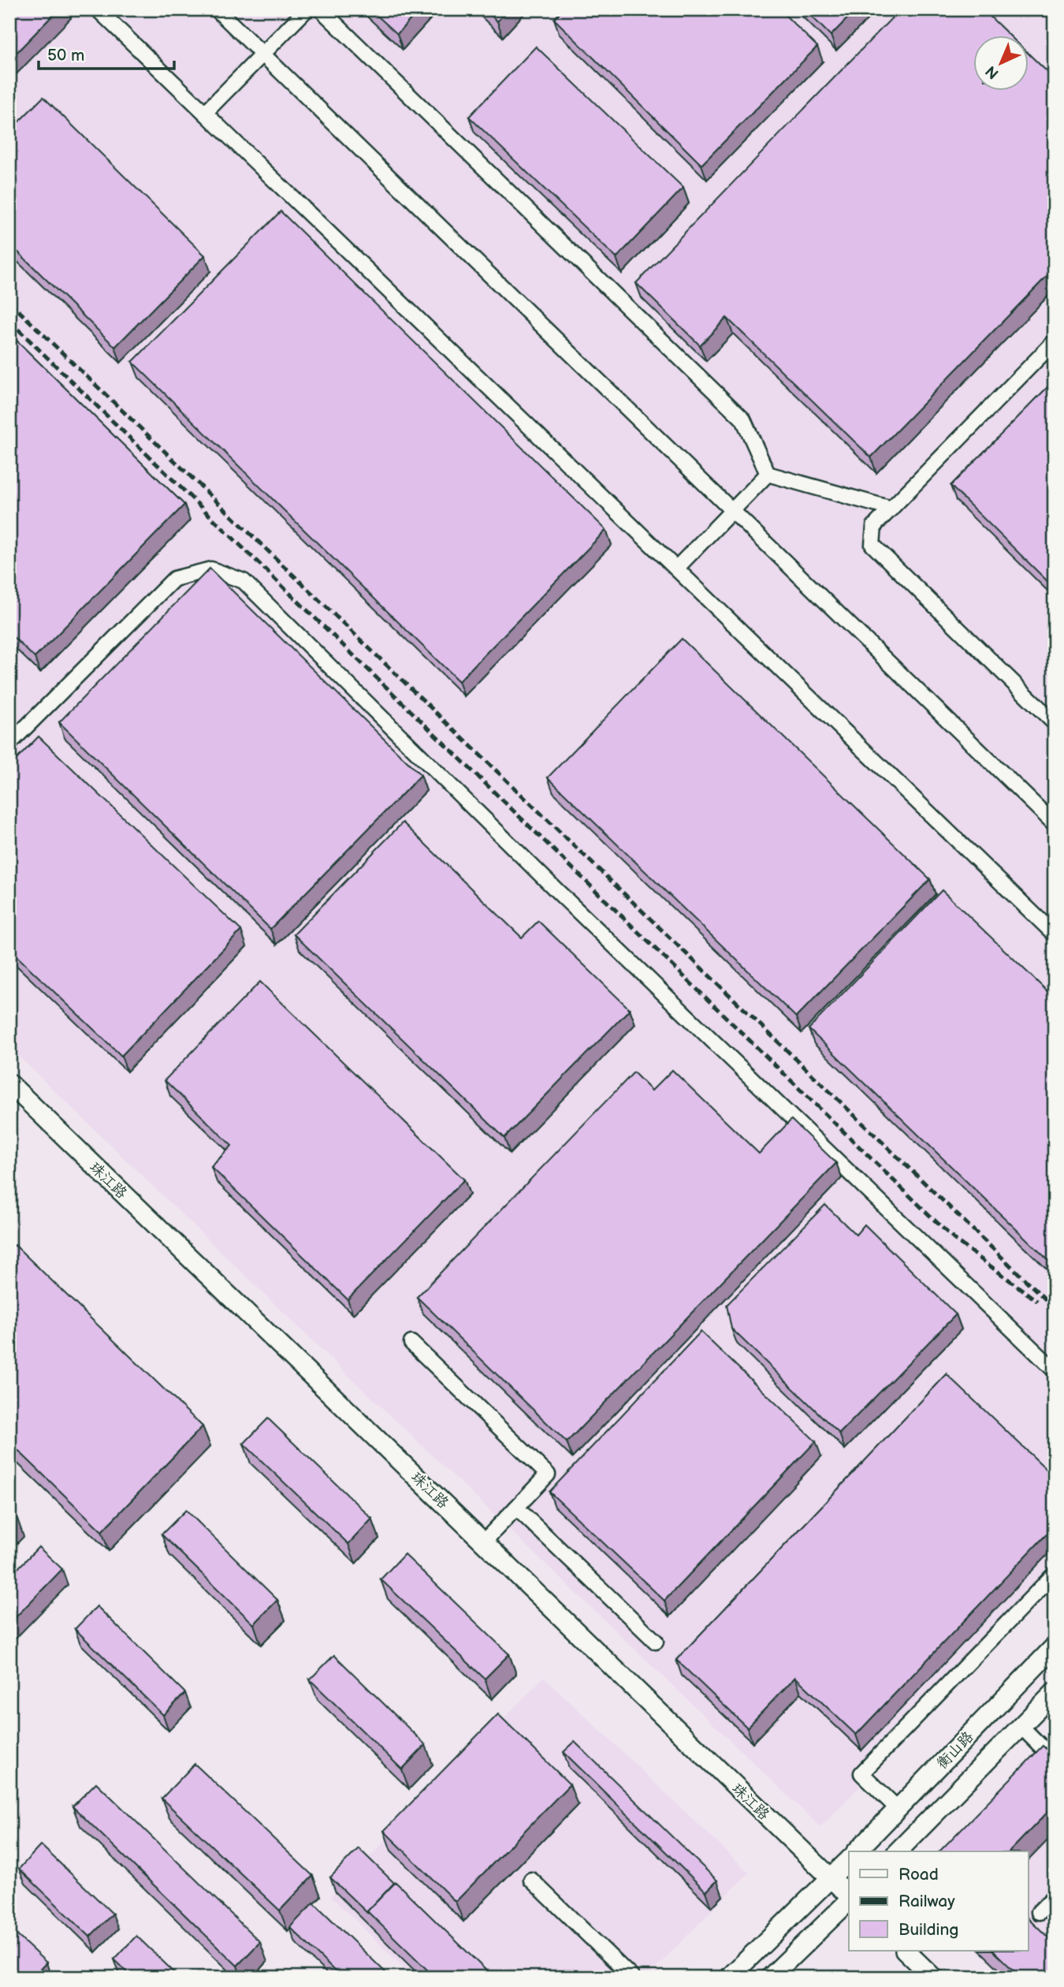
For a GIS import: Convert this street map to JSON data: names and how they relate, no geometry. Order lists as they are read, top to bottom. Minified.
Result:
{"streets":{"street":["珠江路","衡山路"]},"legend":["Road","Railway","Building"],"scale_bar":"50 m","north":"bottom left"}
